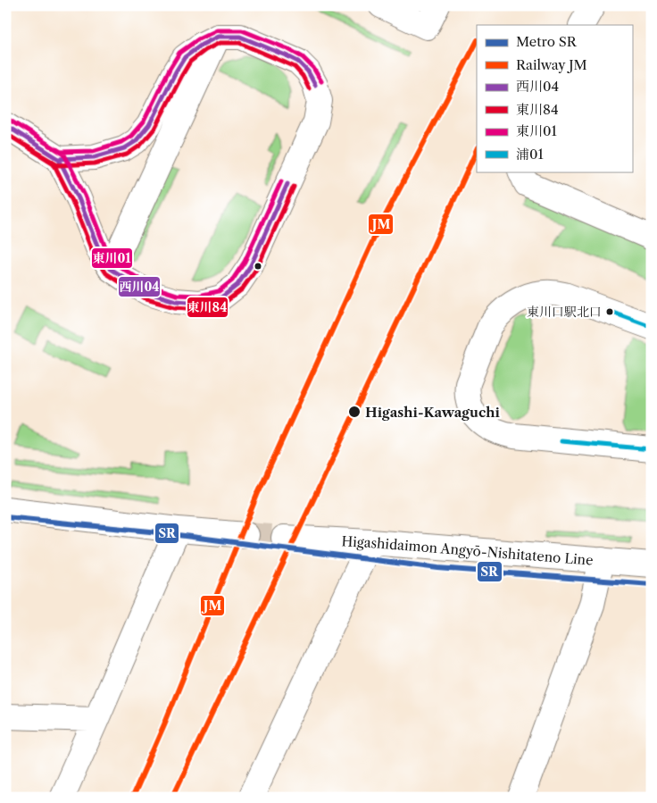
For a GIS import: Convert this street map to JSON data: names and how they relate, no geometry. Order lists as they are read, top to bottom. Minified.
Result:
{"streets":{"street":["Higashidaimon Angyō-Nishitateno Line"]},"places":["東川口駅北口","Higashi-Kawaguchi"],"lines":["transit line 東川01","transit line 西川04","rail line JM","transit line 東川84","transit line 浦01","metro line SR"],"legend":["Metro SR","Railway JM","西川04","東川84","東川01","浦01"]}
